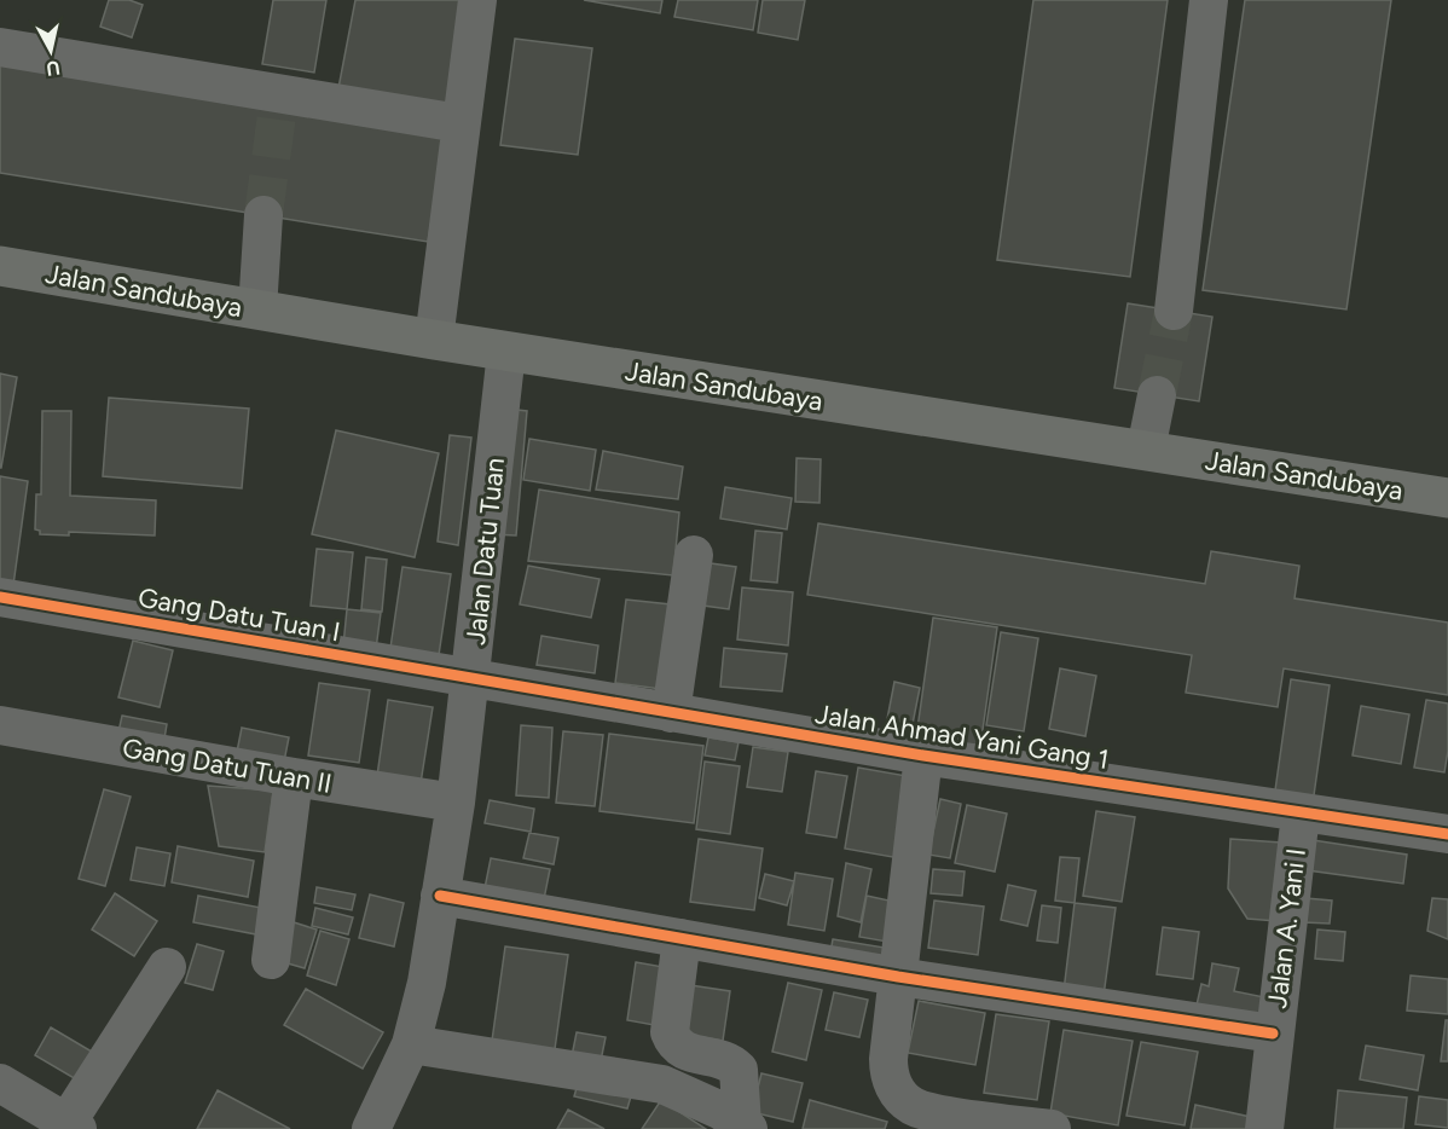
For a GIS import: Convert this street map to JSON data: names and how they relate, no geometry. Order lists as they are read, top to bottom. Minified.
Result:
{"streets":{"highway":["Jalan Sandubaya"],"street":["Jalan Datu Tuan","Gang Datu Tuan I","Jalan Ahmad Yani Gang 1","Gang Datu Tuan II","Jalan A. Yani I"]},"crossings":[["Jalan Sandubaya","Jalan Datu Tuan"],["Jalan Datu Tuan","Gang Datu Tuan I"],["Jalan Datu Tuan","Jalan Ahmad Yani Gang 1"],["Jalan Datu Tuan","Gang Datu Tuan II"],["Gang Datu Tuan I","Jalan Ahmad Yani Gang 1"],["Jalan Ahmad Yani Gang 1","Jalan A. Yani I"]],"north":"bottom"}
